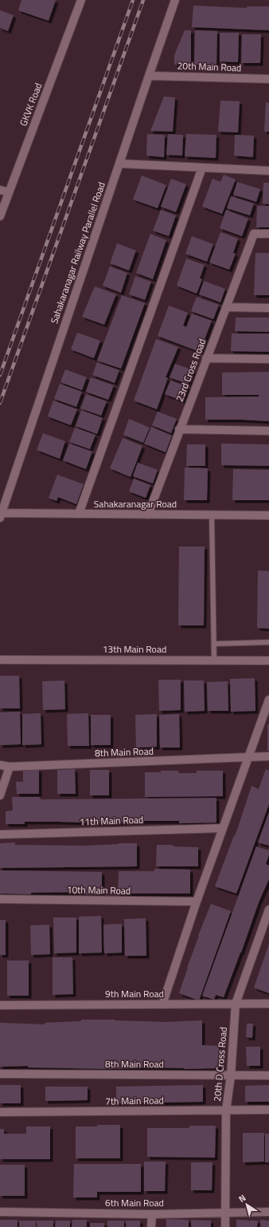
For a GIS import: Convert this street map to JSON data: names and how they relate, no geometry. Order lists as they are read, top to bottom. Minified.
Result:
{"streets":{"street":["20th Main Road","GKVK Road","Sahakaranagar Railway Parallel Road","23rd Cross Road","Sahakaranagar Road","13th Main Road","8th Main Road","11th Main Road","10th Main Road","9th Main Road","20th D Cross Road","7th Main Road","6th Main Road"]},"crossings":[["20th Main Road","Sahakaranagar Railway Parallel Road"],["Sahakaranagar Railway Parallel Road","Sahakaranagar Road"],["23rd Cross Road","Sahakaranagar Road"],["8th Main Road","20th D Cross Road"],["9th Main Road","20th D Cross Road"],["20th D Cross Road","7th Main Road"],["20th D Cross Road","6th Main Road"]],"north":"top left"}
